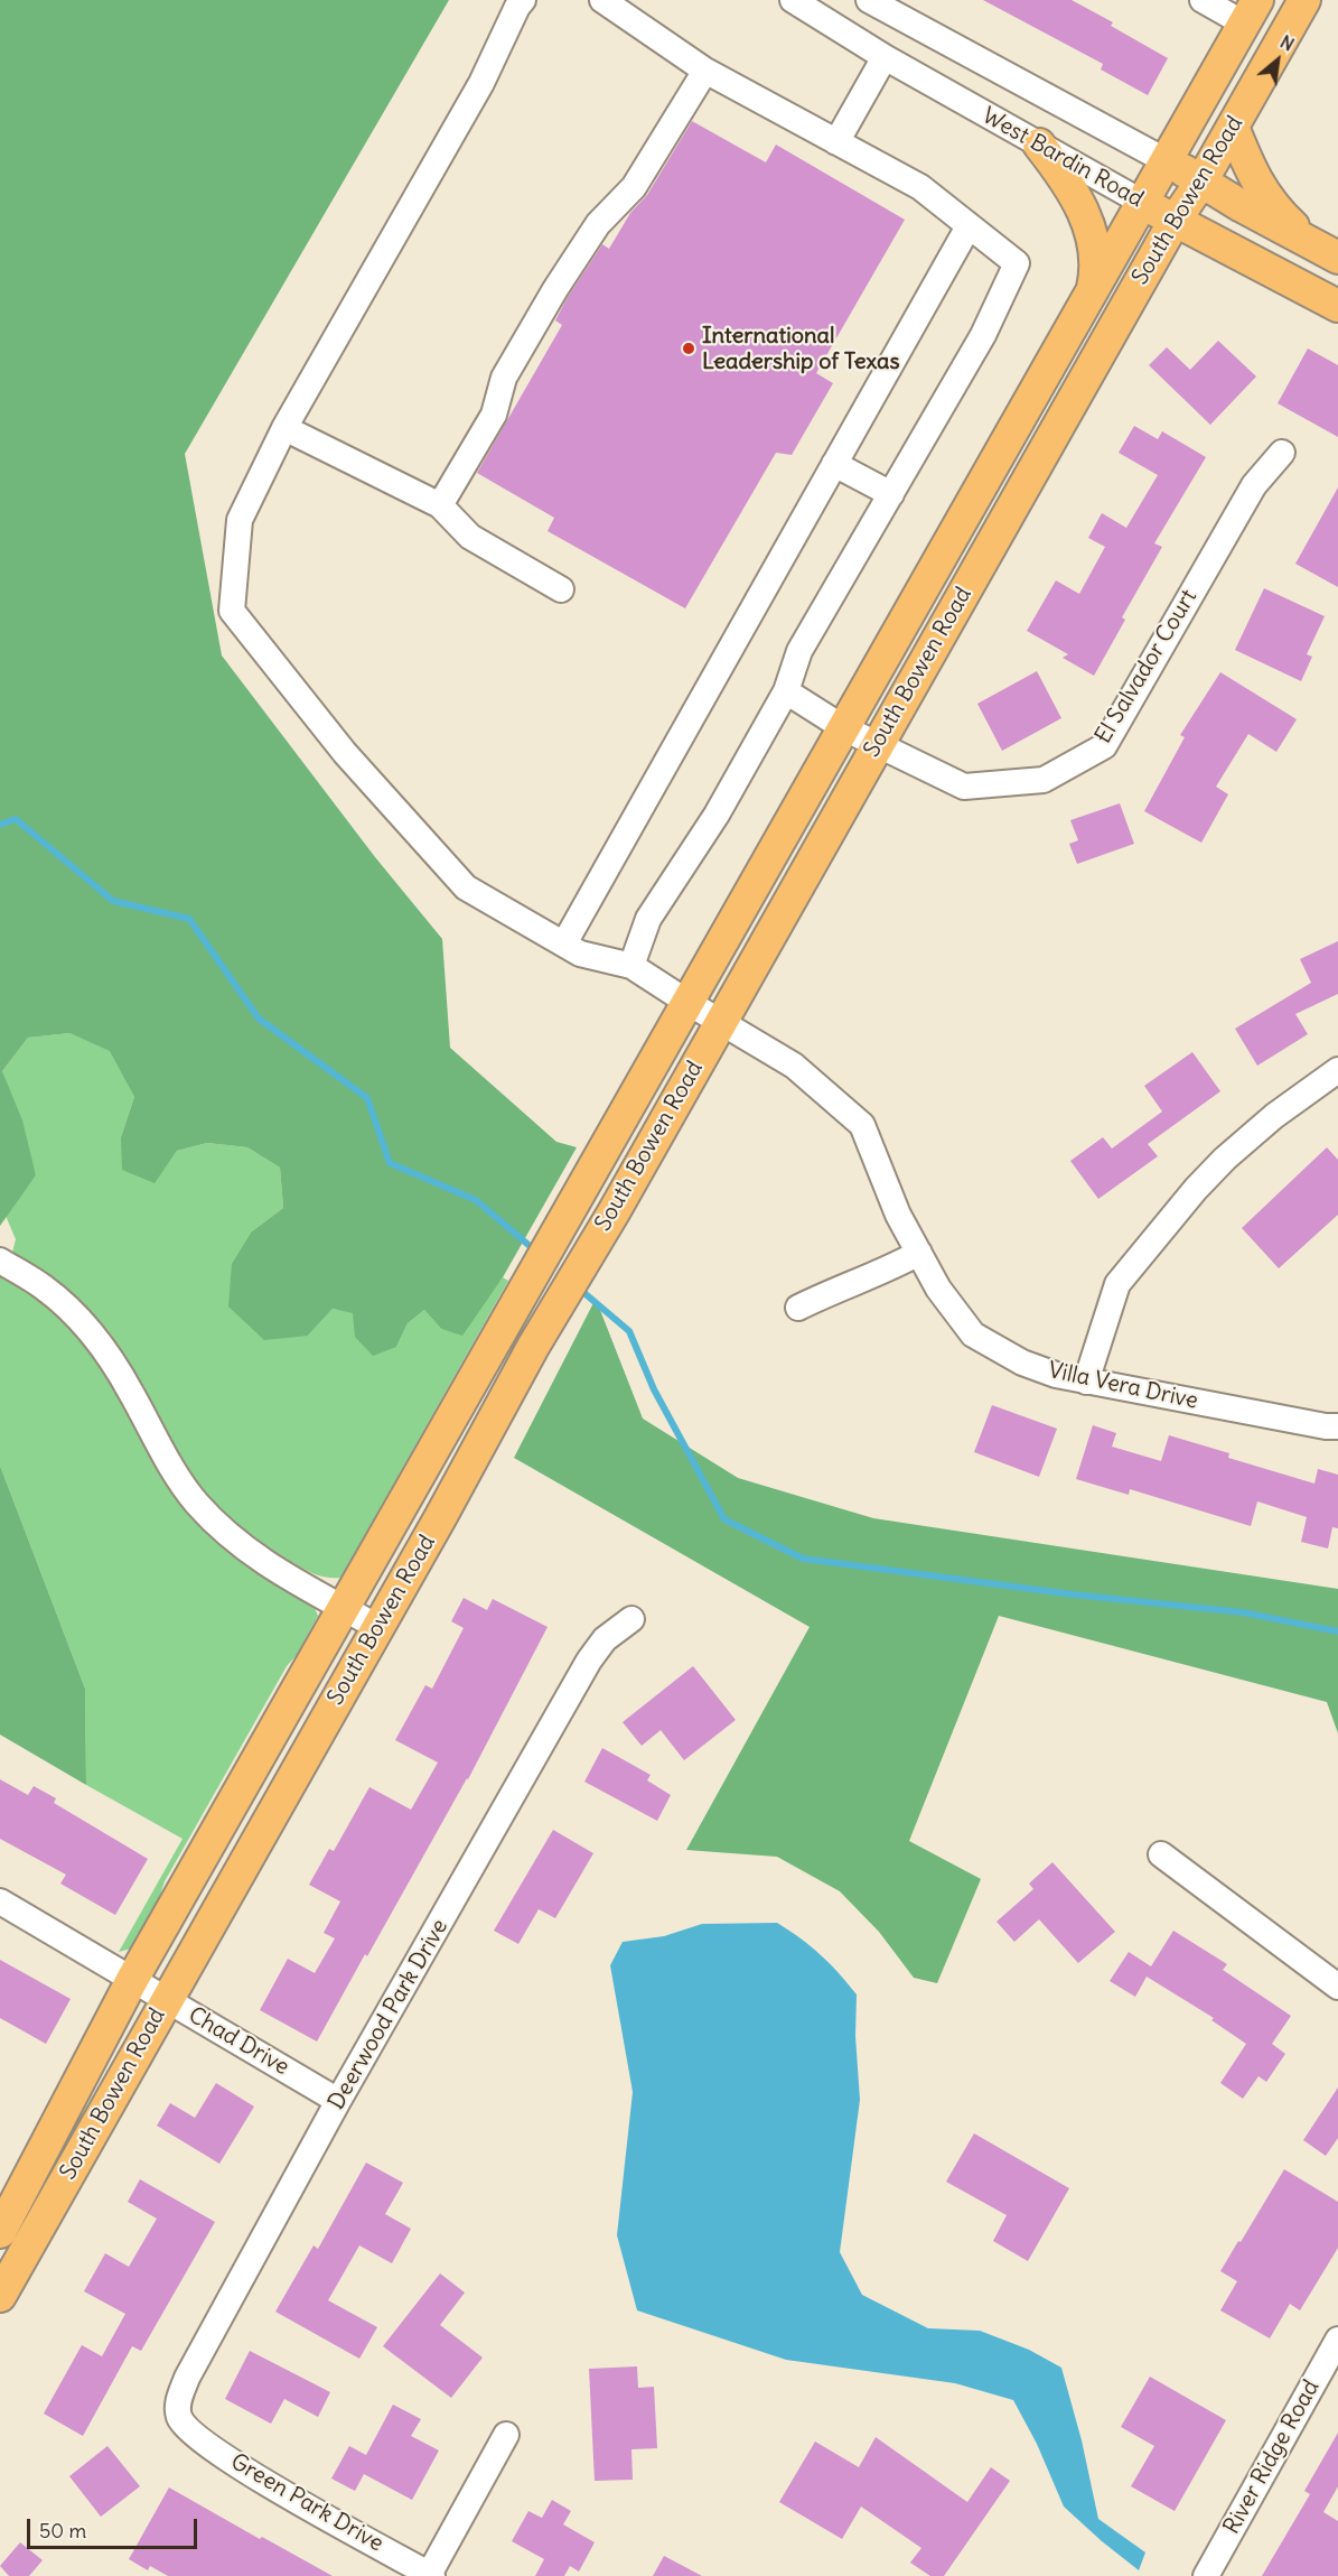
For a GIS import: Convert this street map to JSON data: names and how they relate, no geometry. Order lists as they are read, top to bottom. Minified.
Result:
{"streets":{"main road":["West Bardin Road","South Bowen Road"],"street":["El Salvador Court","Villa Vera Drive","Deerwood Park Drive","Chad Drive","River Ridge Road","Green Park Drive"]},"crossings":[["West Bardin Road","South Bowen Road"],["South Bowen Road","El Salvador Court"],["South Bowen Road","Villa Vera Drive"],["South Bowen Road","Chad Drive"],["Deerwood Park Drive","Chad Drive"],["Deerwood Park Drive","Green Park Drive"]],"places":["International Leadership of Texas"],"scale_bar":"50 m","north":"top right"}
